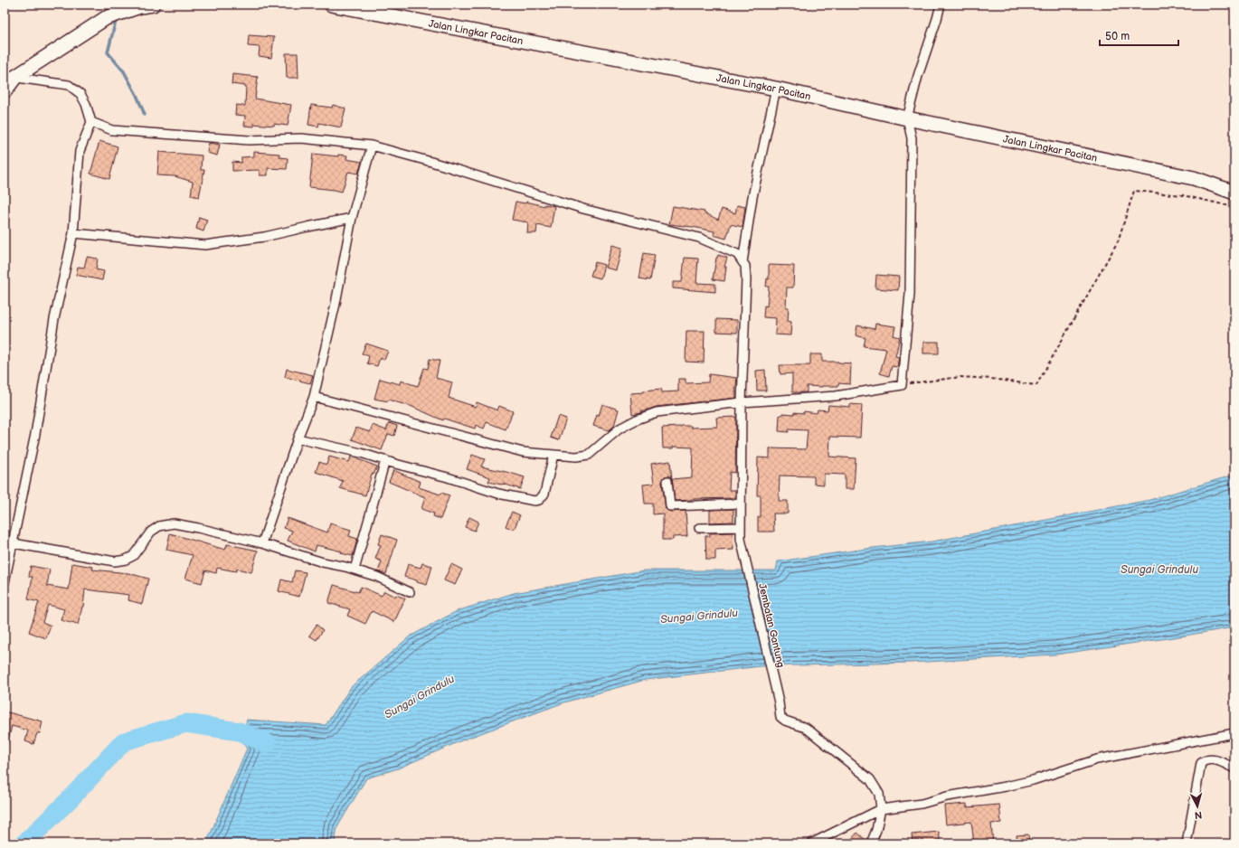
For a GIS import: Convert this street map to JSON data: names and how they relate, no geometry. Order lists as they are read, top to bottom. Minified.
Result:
{"streets":{"highway":["Jalan Lingkar Pacitan"],"street":["Jembatan Gantung"]},"water":["Sungai Grindulu"],"scale_bar":"50 m","north":"bottom"}
